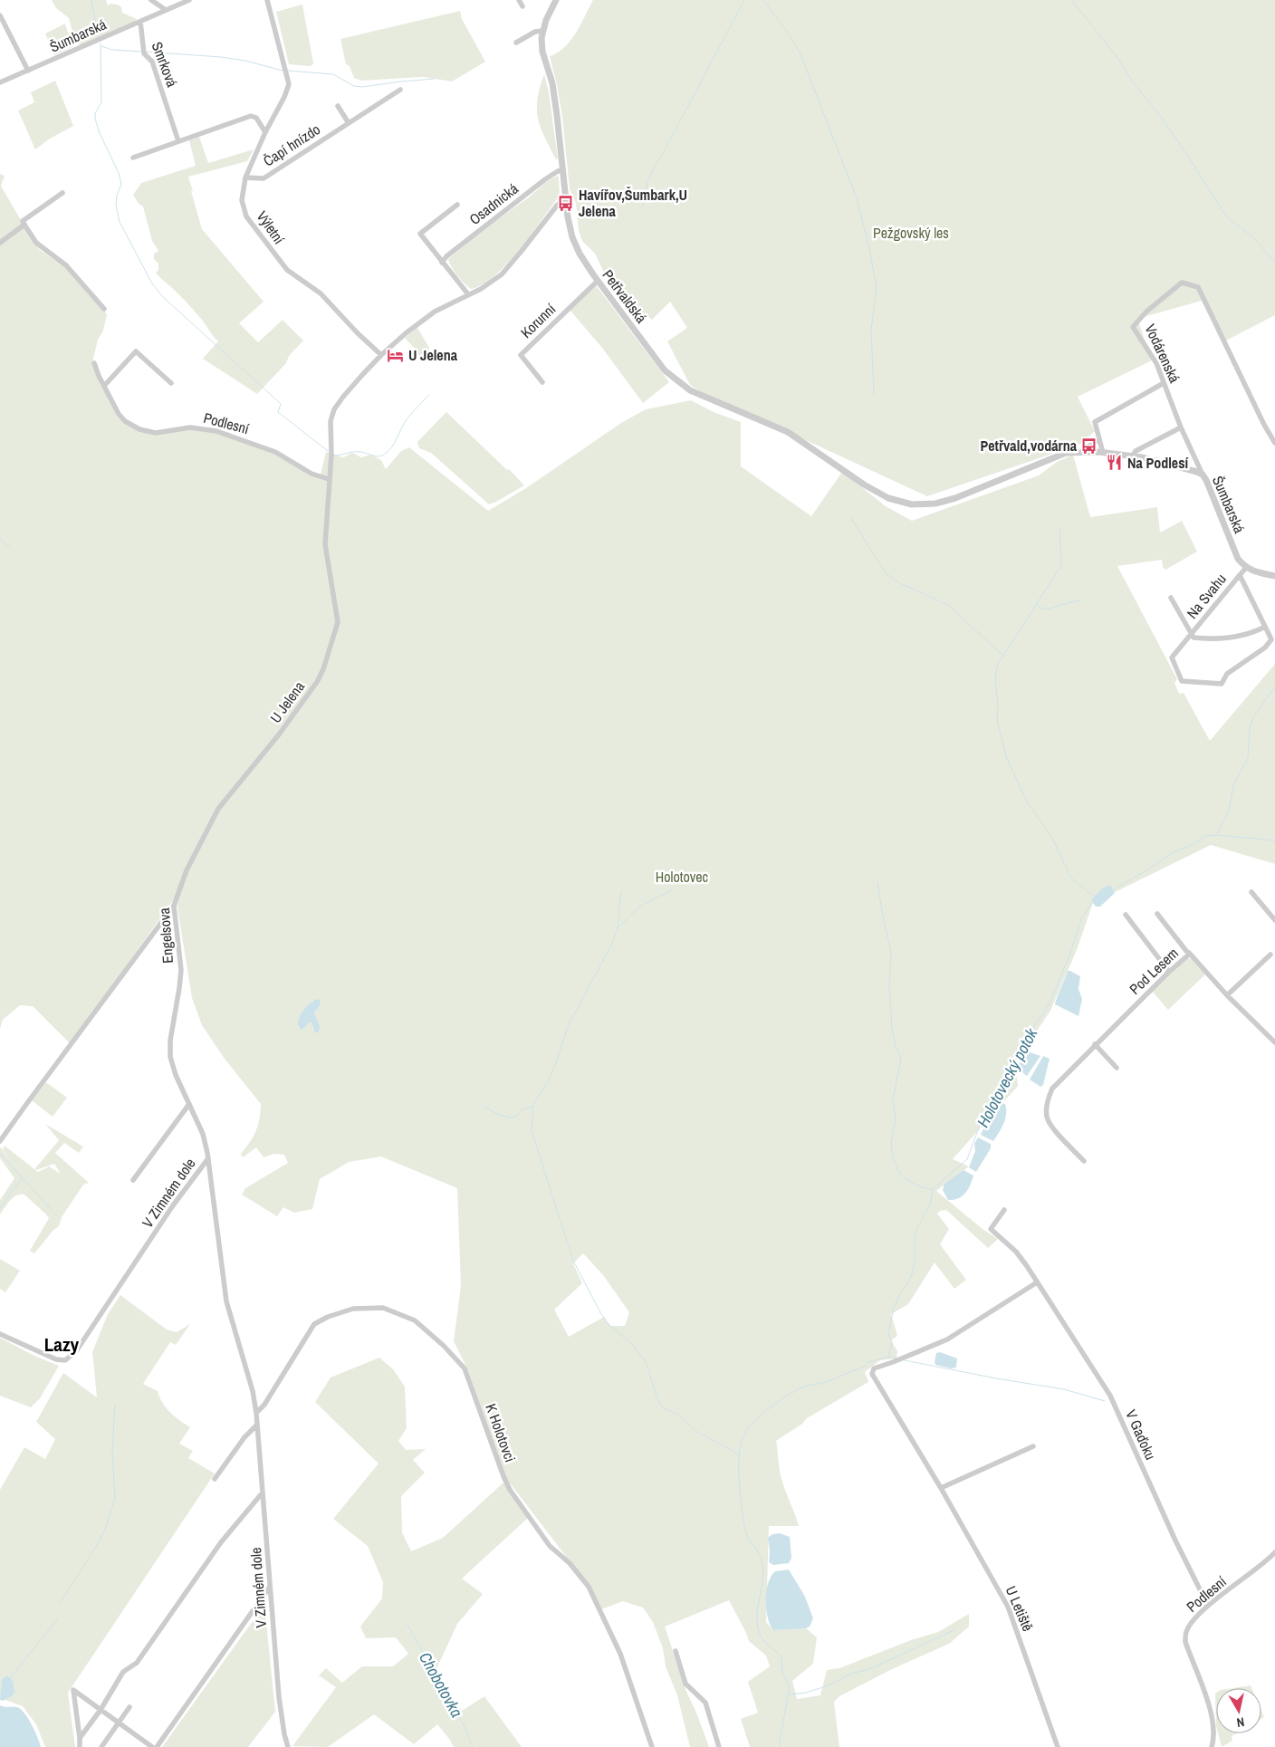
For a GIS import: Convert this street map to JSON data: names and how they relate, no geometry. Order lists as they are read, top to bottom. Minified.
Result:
{"streets":{"street":["Šumbarská","Smrková","Čapí hnízdo","Osadnická","Výletní","Petřvaldská","Korunní","Vodárenská","Podlesní","Na Svahu","U Jelena","Engelsova","Pod Lesem","V Zimném dole","K Holotovci","V Gaďoku","U Letiště"]},"crossings":[["Šumbarská","Smrková"],["Šumbarská","Petřvaldská"],["Šumbarská","Vodárenská"],["Šumbarská","Na Svahu"],["Čapí hnízdo","Výletní"],["Osadnická","Petřvaldská"],["Osadnická","U Jelena"],["Výletní","U Jelena"],["Petřvaldská","Korunní"],["Petřvaldská","U Jelena"],["Podlesní","U Jelena"],["Podlesní","V Gaďoku"],["U Jelena","Engelsova"],["Engelsova","V Zimném dole"],["V Zimném dole","K Holotovci"],["V Gaďoku","U Letiště"]],"districts":["Lazy"],"water":["Holotovecký potok","Chobotovka"],"parks":["Pežgovský les","Holotovec"],"places":{"bus stop":["Havířov,Šumbark,U Jelena","Petřvald,vodárna"],"hotel":["U Jelena"],"restaurant":["Na Podlesí"]},"north":"bottom"}
